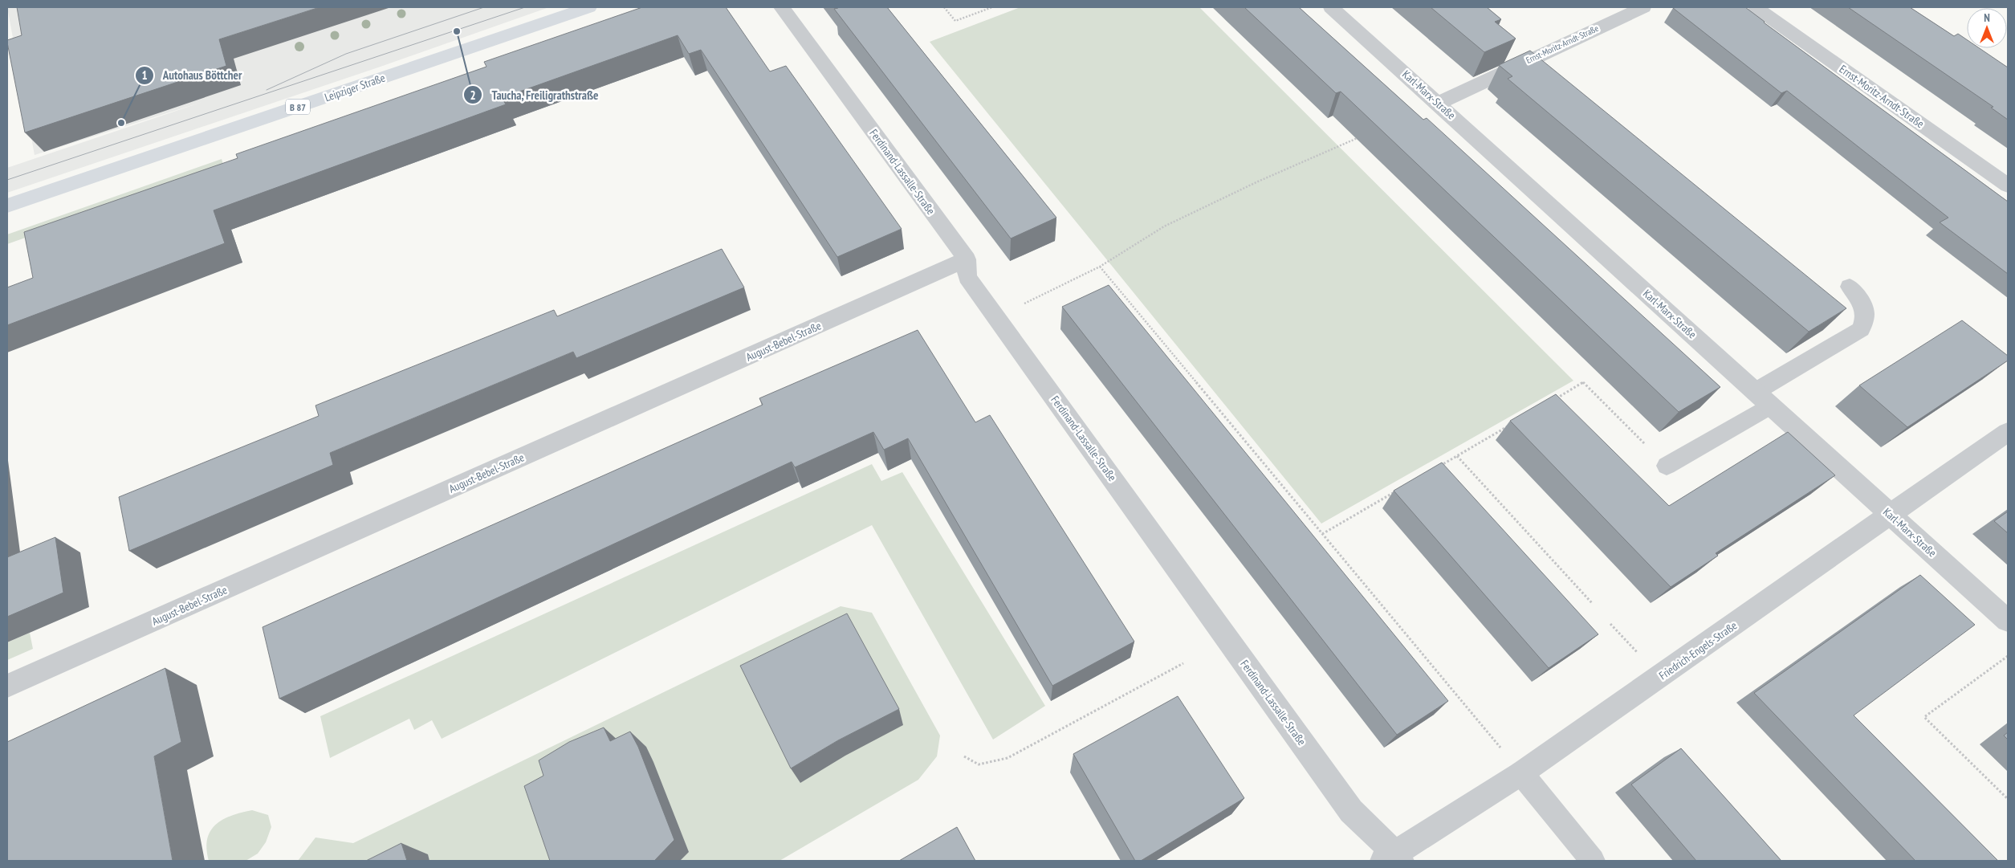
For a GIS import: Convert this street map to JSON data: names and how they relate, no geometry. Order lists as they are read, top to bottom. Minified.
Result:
{"streets":{"main road":["Leipziger Straße","B 87"],"street":["Ernst-Moritz-Arndt-Straße","Karl-Marx-Straße","Ferdinand-Lassalle-Straße","August-Bebel-Straße","Friedrich-Engels-Straße"]},"crossings":[["Ernst-Moritz-Arndt-Straße","Karl-Marx-Straße"],["Karl-Marx-Straße","Friedrich-Engels-Straße"],["Ferdinand-Lassalle-Straße","August-Bebel-Straße"],["Ferdinand-Lassalle-Straße","Friedrich-Engels-Straße"]],"places":["Taucha, Freiligrathstraße","Autohaus Böttcher"],"north":"top"}
